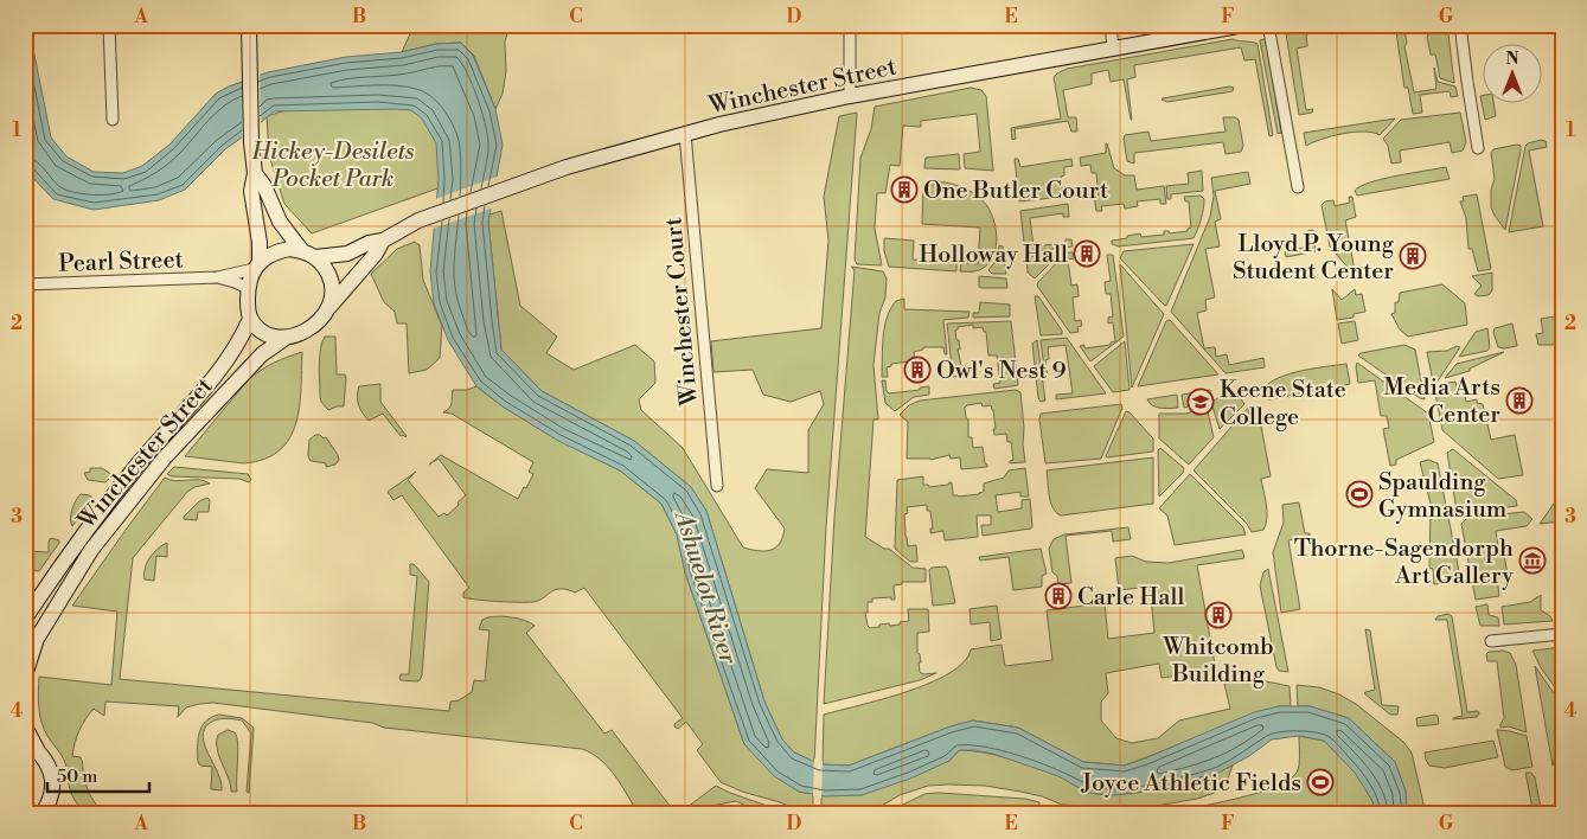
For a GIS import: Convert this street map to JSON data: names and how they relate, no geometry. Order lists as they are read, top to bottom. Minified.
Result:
{"streets":{"street":["Winchester Street","Pearl Street","Winchester Court"]},"crossings":[["Winchester Street","Pearl Street"],["Winchester Street","Winchester Court"]],"water":["Ashuelot River"],"parks":["Hickey-Desilets Pocket Park"],"places":{"building":["One Butler Court","Holloway Hall","Lloyd P. Young Student Center","Owl's Nest 9","Media Arts Center","Carle Hall","Whitcomb Building"],"school or university":["Keene State College"],"sports":["Spaulding Gymnasium","Joyce Athletic Fields"],"museum":["Thorne-Sagendorph Art Gallery"]},"scale_bar":"50 m","north":"top","grid":{"columns":["A","B","C","D","E","F","G"],"rows":["1","2","3","4"]}}
